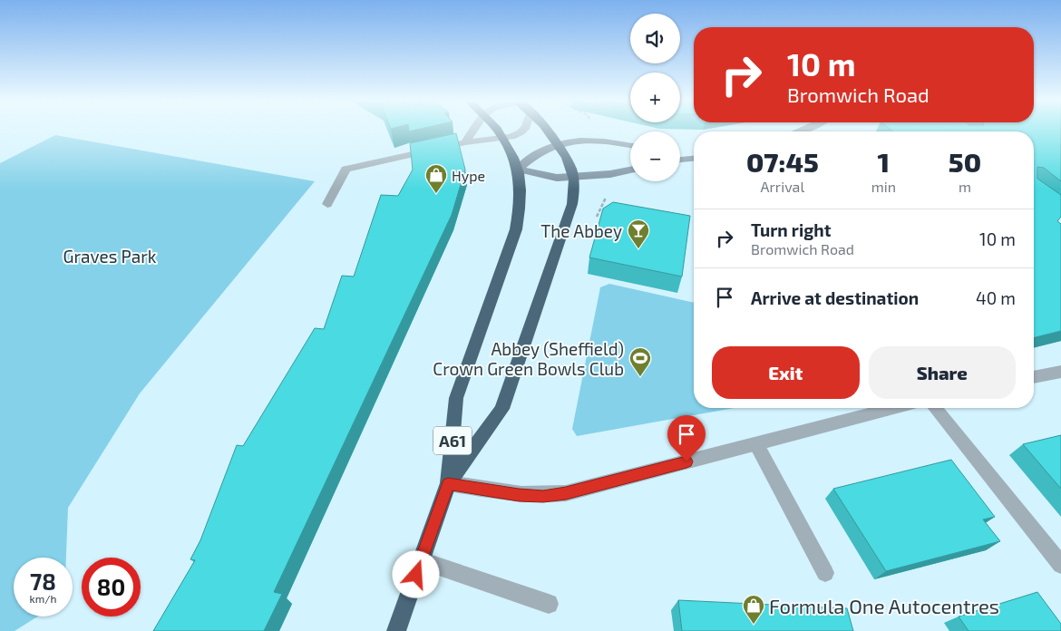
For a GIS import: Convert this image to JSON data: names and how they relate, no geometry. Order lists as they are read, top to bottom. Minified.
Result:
{"streets":{"highway":["A61"]},"parks":["Graves Park"],"places":{"shop":["Hype","Formula One Autocentres"],"bar":["The Abbey"],"sports":["Abbey (Sheffield) Crown Green Bowls Club"]},"page":{"map_buttons":["+","−"],"turn":["10 m","Bromwich Road"],"eta":["07:45","Arrival","1","min","50","m"],"list":[{"name":"Turn right","note":"Bromwich Road","value":"10 m"},{"name":"Arrive at destination","value":"40 m"}],"buttons":["Exit","Share"],"speed":"78 km/h","limit":"80"}}
